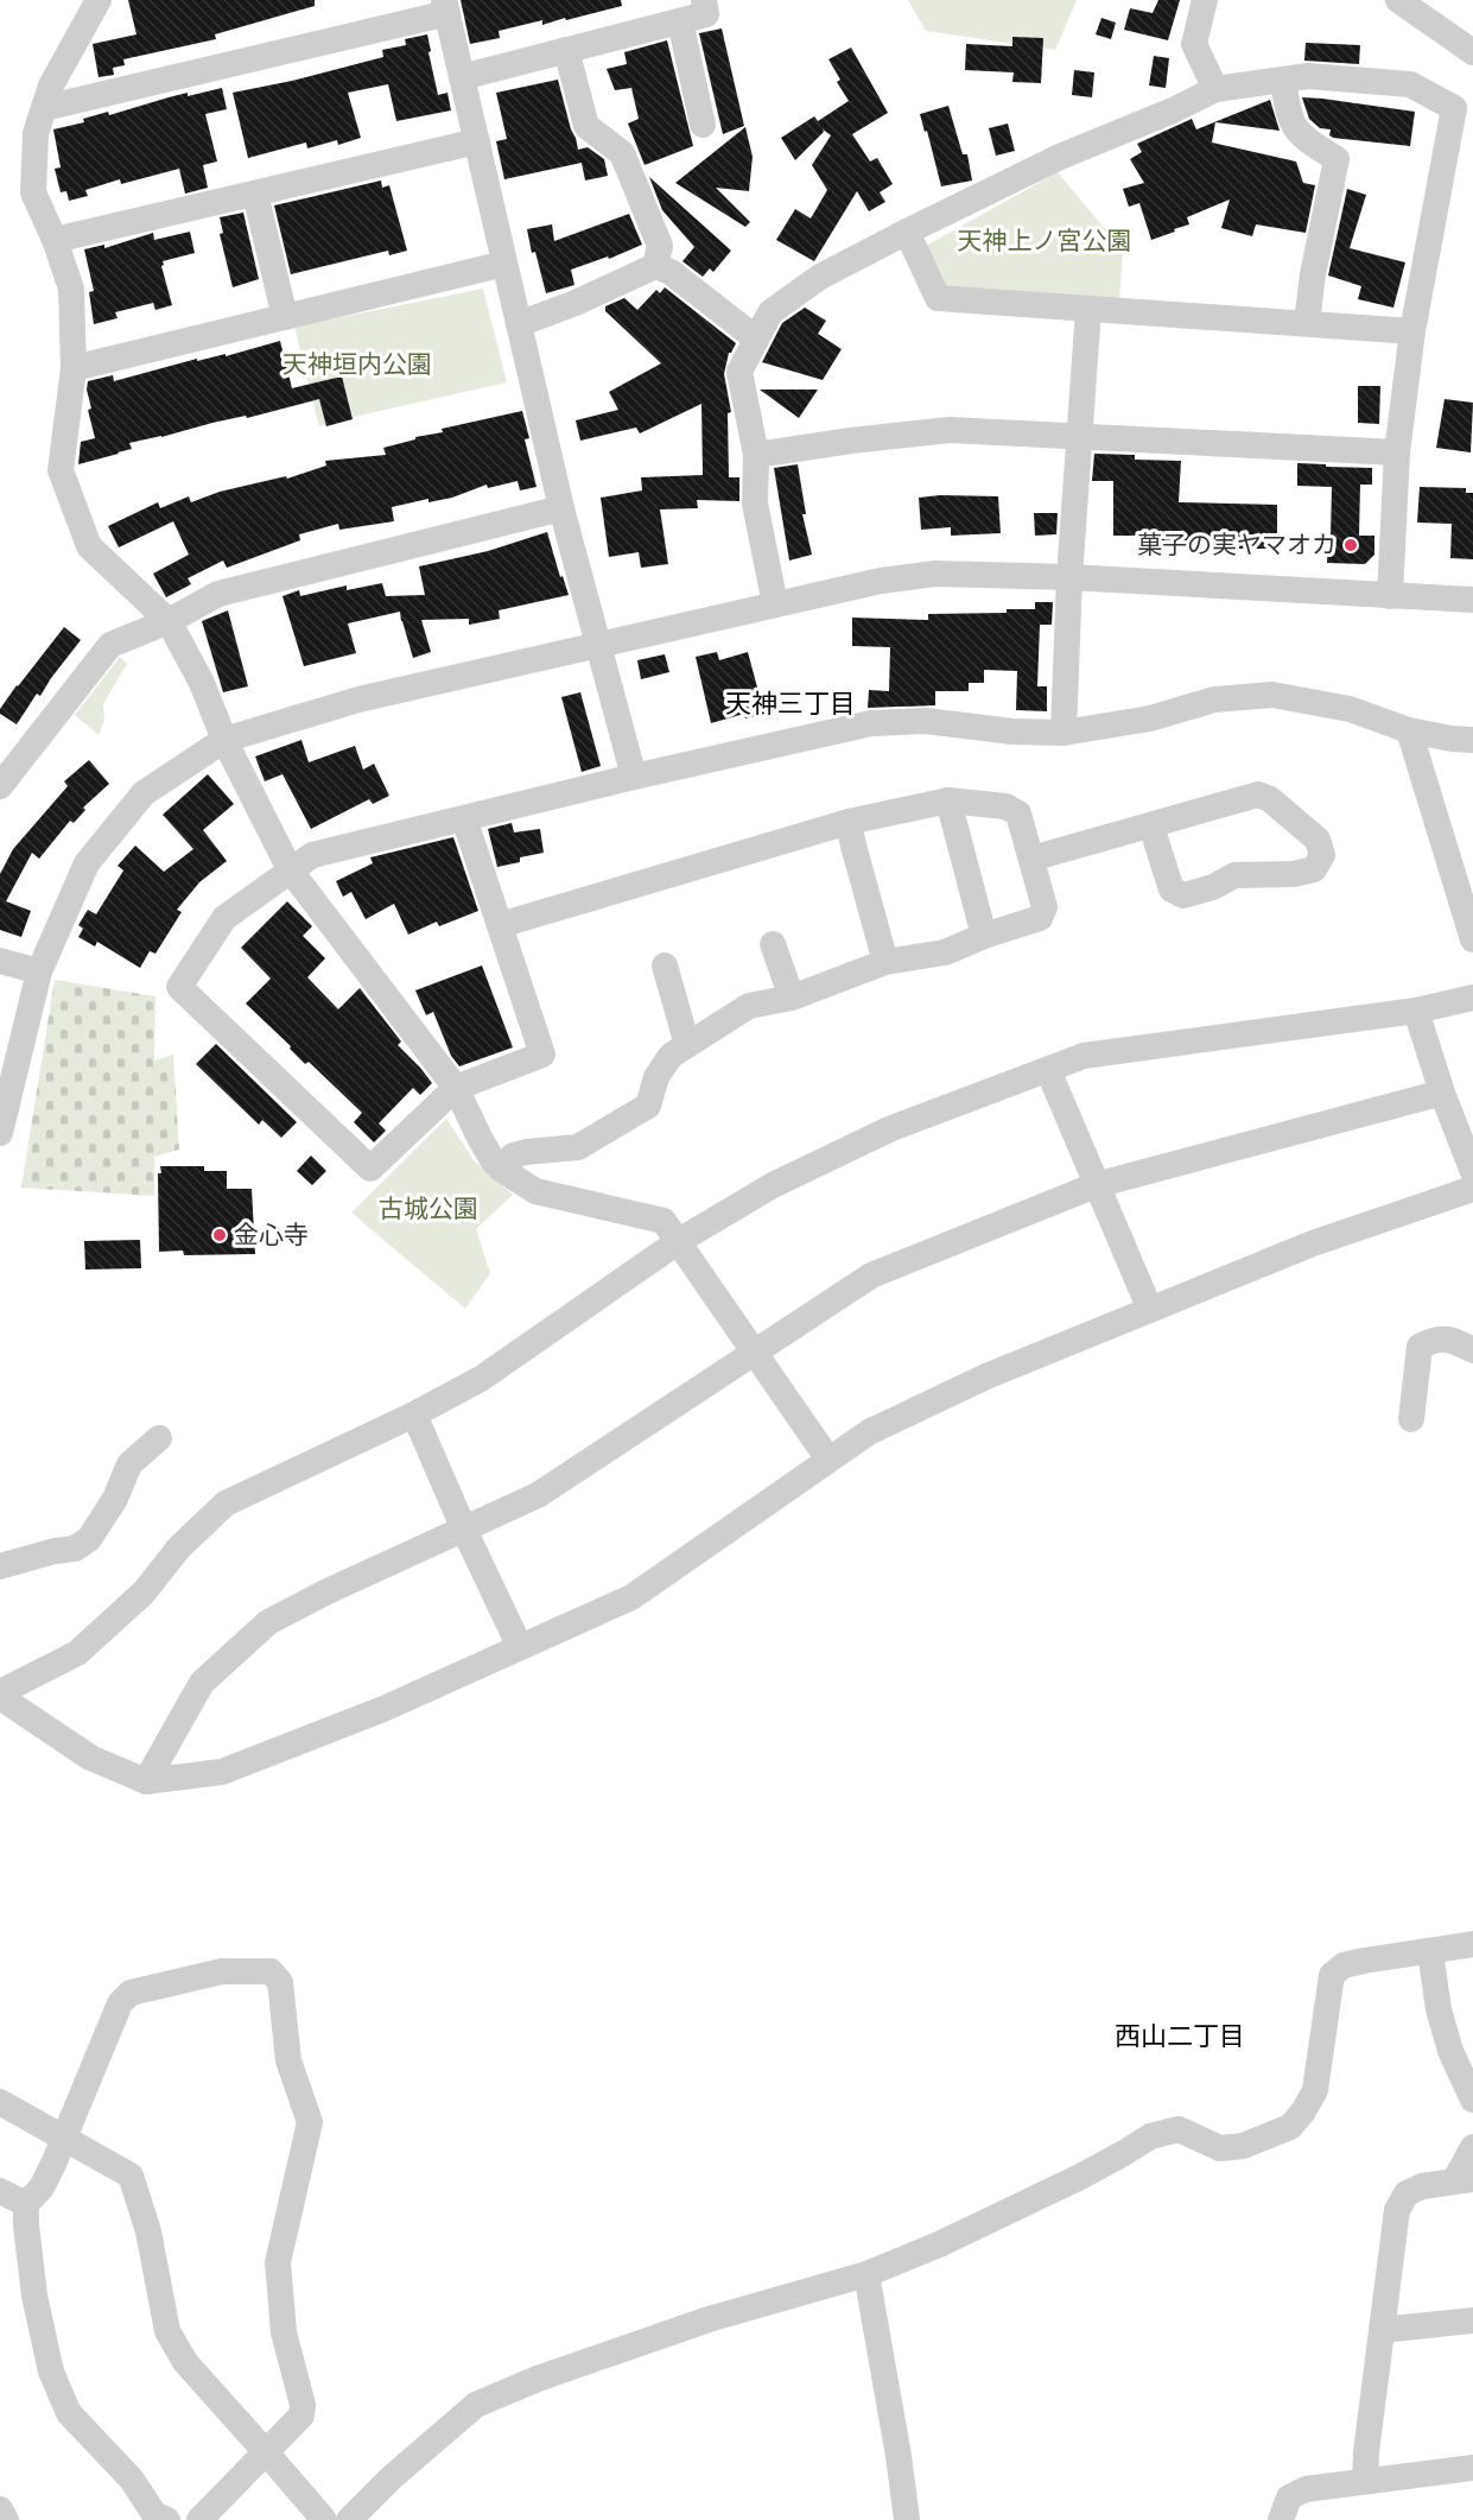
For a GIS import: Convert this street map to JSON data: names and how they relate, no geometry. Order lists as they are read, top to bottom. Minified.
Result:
{"districts":["天神三丁目","西山二丁目"],"parks":["天神上ノ宮公園","天神垣内公園","古城公園"],"places":["菓子の実ヤマオカ","金心寺"]}
